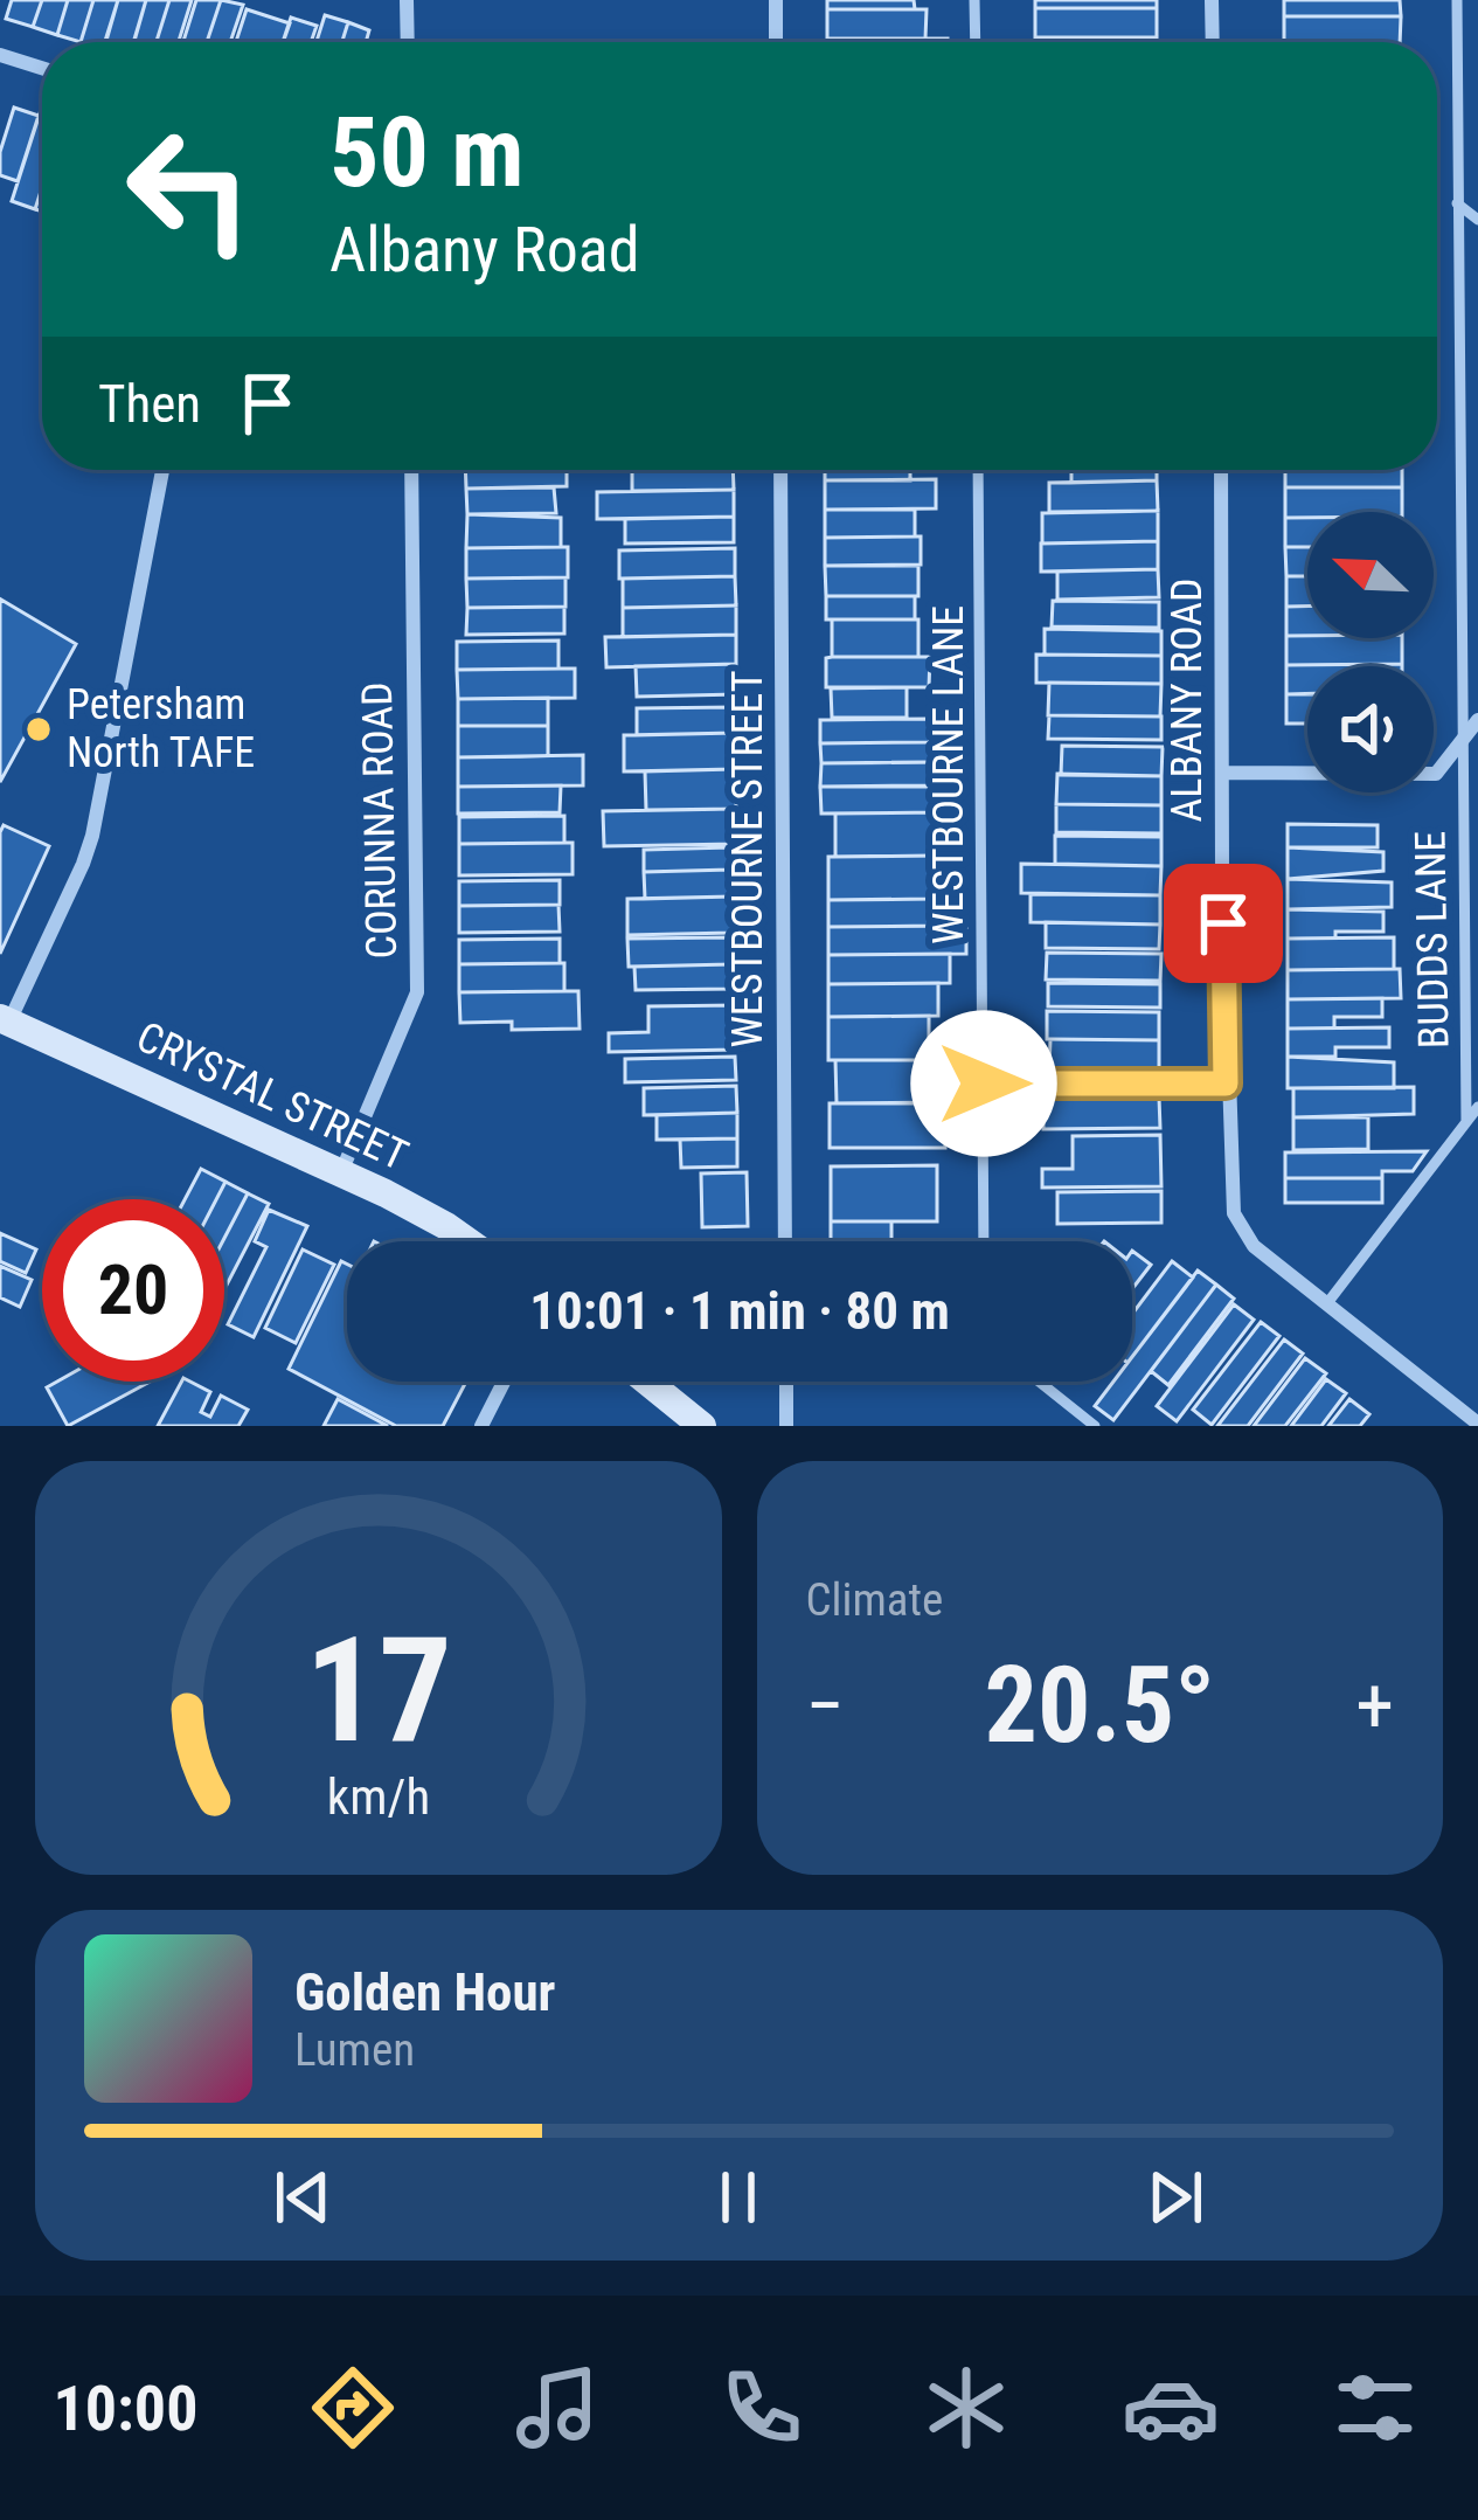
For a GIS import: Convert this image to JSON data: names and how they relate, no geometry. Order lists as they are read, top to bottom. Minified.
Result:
{"streets":{"main road":["CRYSTAL STREET"],"street":["ALBANY ROAD","CORUNNA ROAD","WESTBOURNE STREET"],"lane":["WESTBOURNE LANE","BUDDS LANE"]},"crossings":[["CORUNNA ROAD","CRYSTAL STREET"]],"places":["Petersham North TAFE"],"north":"top left","page":{"turn":["50 m","Albany Road"],"then":"Then","limit":"20","trip":"10:01 · 1 min · 80 m","tile":"Climate","heat":["−","20.5°","+"],"song":["Golden Hour","Lumen"],"tabs":"10:00","gauge":["17","km/h"]}}
